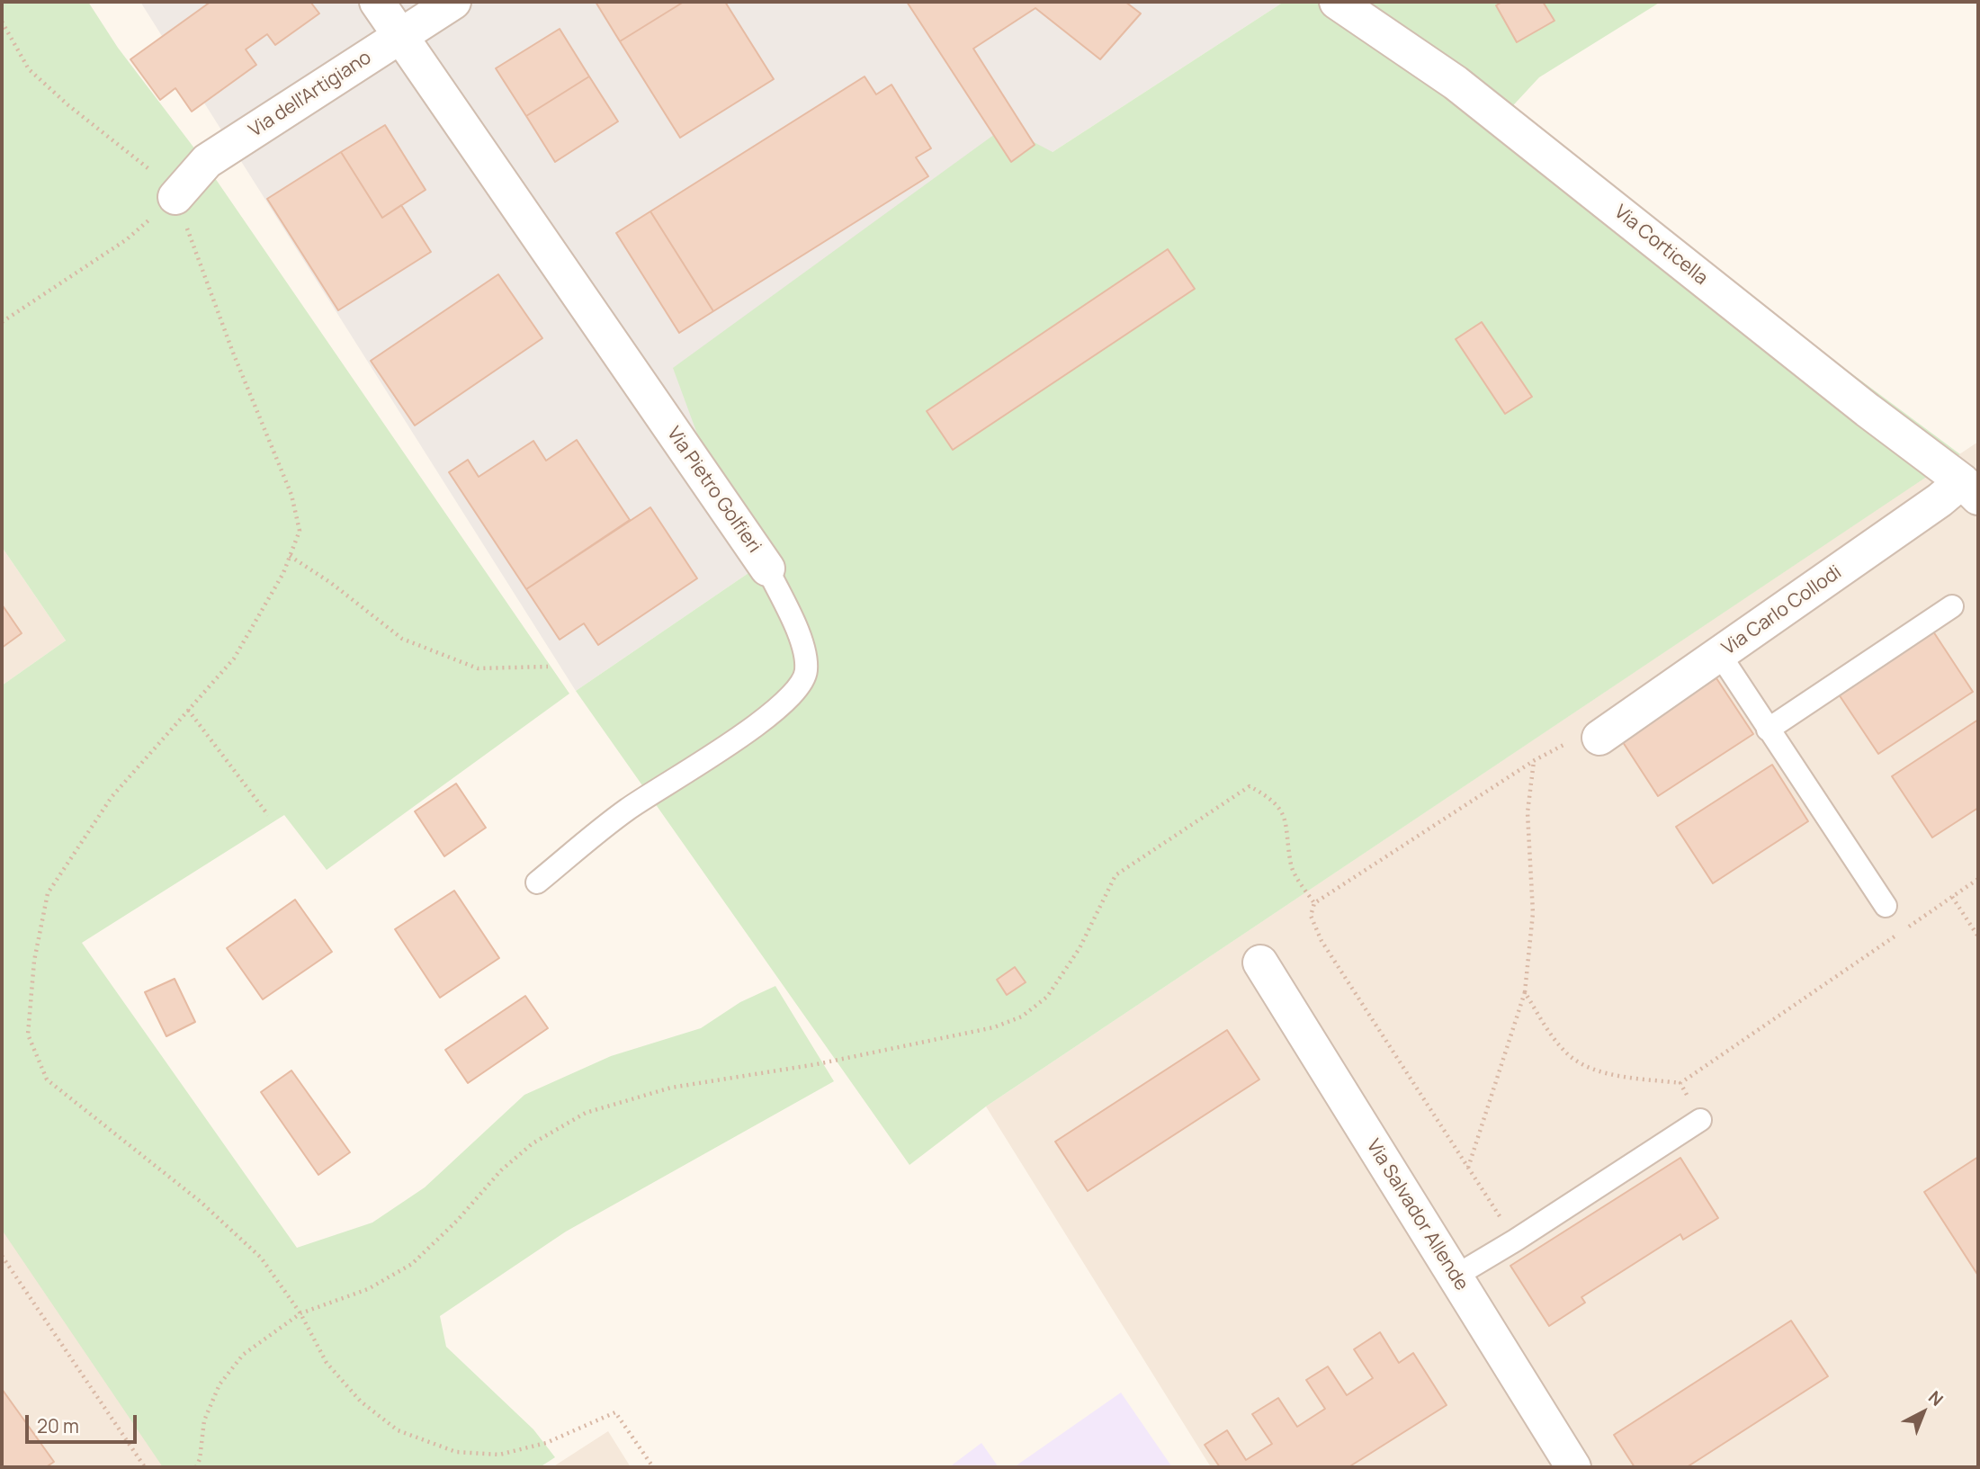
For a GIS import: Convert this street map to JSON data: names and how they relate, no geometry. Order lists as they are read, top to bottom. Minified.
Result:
{"streets":{"street":["Via dell'Artigiano","Via Corticella","Via Pietro Golfieri","Via Carlo Collodi","Via Salvador Allende"]},"crossings":[["Via dell'Artigiano","Via Pietro Golfieri"],["Via Corticella","Via Carlo Collodi"]],"scale_bar":"20 m","north":"top right"}
